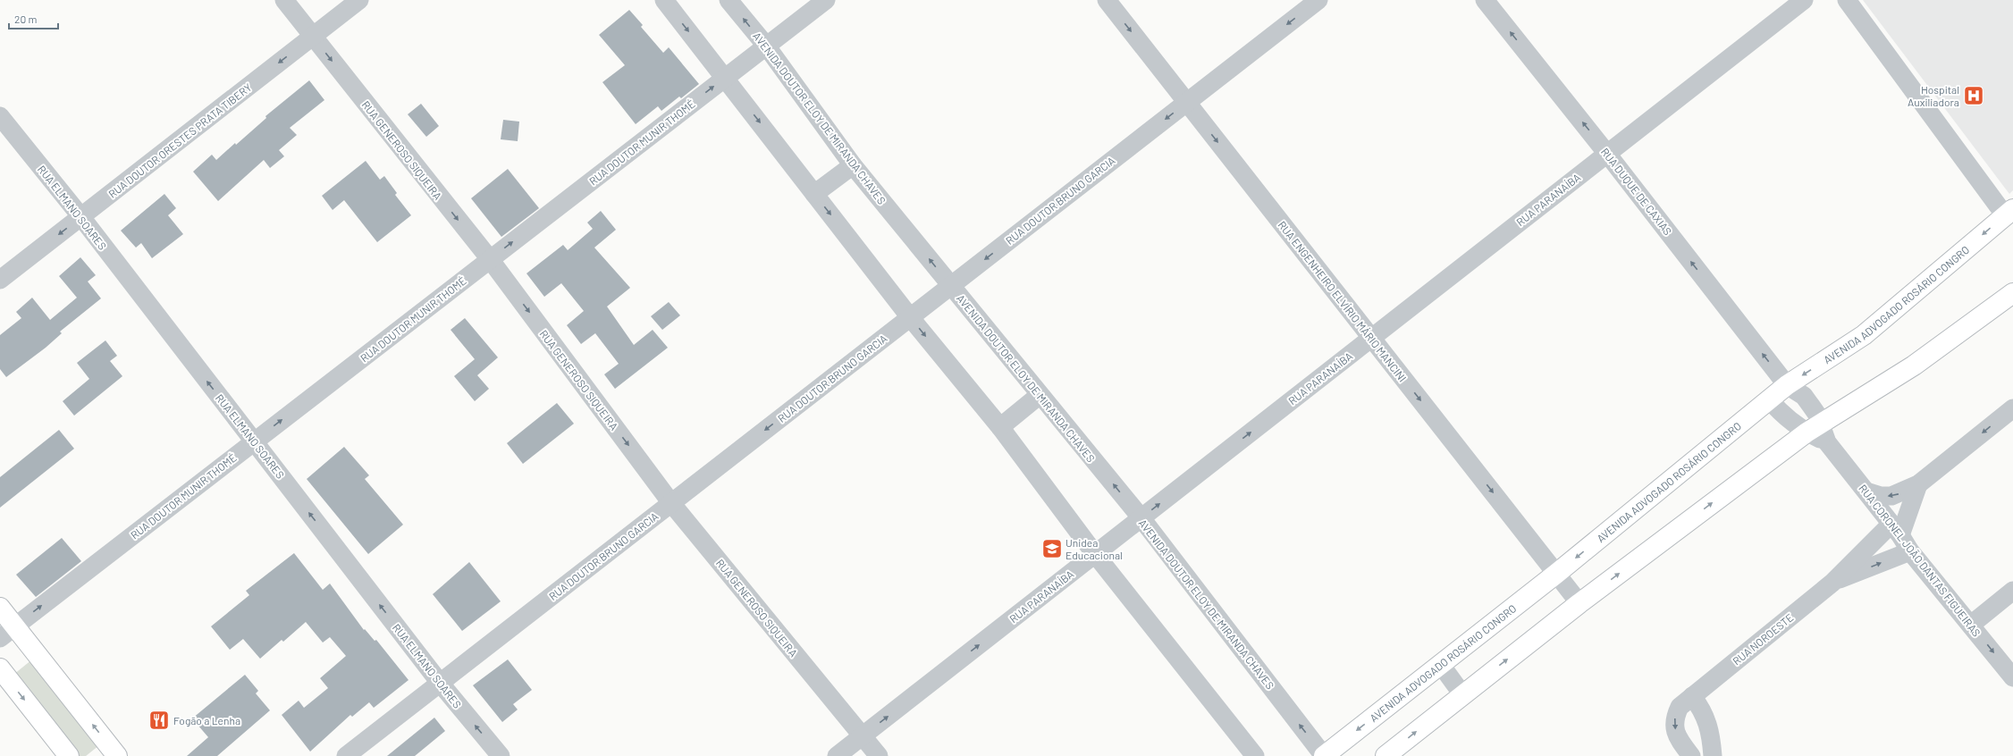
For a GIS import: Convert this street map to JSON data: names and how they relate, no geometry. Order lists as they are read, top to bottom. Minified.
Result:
{"streets":{"main road":["AVENIDA ADVOGADO ROSÁRIO CONGRO"],"street":["AVENIDA DOUTOR ELOY DE MIRANDA CHAVES","RUA DOUTOR ORESTES PRATA TIBERY","RUA DOUTOR MUNIR THOMÉ","RUA GENEROSO SIQUEIRA","RUA DUQUE DE CAXIAS","RUA PARANAÍBA","RUA DOUTOR BRUNO GARCIA","RUA ELMANO SOARES","RUA ENGENHEIRO ELVÍRIO MÁRIO MANCINI","RUA CORONEL JOÃO DANTAS FIGUEIRAS","RUA NOROESTE"]},"crossings":[["AVENIDA DOUTOR ELOY DE MIRANDA CHAVES","RUA DOUTOR MUNIR THOMÉ"],["AVENIDA DOUTOR ELOY DE MIRANDA CHAVES","RUA PARANAÍBA"],["AVENIDA DOUTOR ELOY DE MIRANDA CHAVES","RUA DOUTOR BRUNO GARCIA"],["AVENIDA DOUTOR ELOY DE MIRANDA CHAVES","AVENIDA ADVOGADO ROSÁRIO CONGRO"],["RUA DOUTOR ORESTES PRATA TIBERY","RUA GENEROSO SIQUEIRA"],["RUA DOUTOR ORESTES PRATA TIBERY","RUA ELMANO SOARES"],["RUA DOUTOR MUNIR THOMÉ","RUA GENEROSO SIQUEIRA"],["RUA DOUTOR MUNIR THOMÉ","RUA ELMANO SOARES"],["RUA GENEROSO SIQUEIRA","RUA PARANAÍBA"],["RUA GENEROSO SIQUEIRA","RUA DOUTOR BRUNO GARCIA"],["RUA DUQUE DE CAXIAS","RUA PARANAÍBA"],["RUA DUQUE DE CAXIAS","AVENIDA ADVOGADO ROSÁRIO CONGRO"],["RUA DUQUE DE CAXIAS","RUA CORONEL JOÃO DANTAS FIGUEIRAS"],["RUA PARANAÍBA","RUA ENGENHEIRO ELVÍRIO MÁRIO MANCINI"],["RUA DOUTOR BRUNO GARCIA","RUA ELMANO SOARES"],["RUA DOUTOR BRUNO GARCIA","RUA ENGENHEIRO ELVÍRIO MÁRIO MANCINI"],["RUA ENGENHEIRO ELVÍRIO MÁRIO MANCINI","AVENIDA ADVOGADO ROSÁRIO CONGRO"],["RUA CORONEL JOÃO DANTAS FIGUEIRAS","RUA NOROESTE"]],"one_way":["RUA DOUTOR ORESTES PRATA TIBERY","RUA DOUTOR MUNIR THOMÉ","RUA GENEROSO SIQUEIRA","RUA DUQUE DE CAXIAS","RUA PARANAÍBA","RUA DOUTOR BRUNO GARCIA","RUA ELMANO SOARES","RUA ENGENHEIRO ELVÍRIO MÁRIO MANCINI"],"places":{"hospital":["Hospital Auxiliadora"],"school or university":["Unidea Educacional"],"restaurant":["Fogão a Lenha"]},"scale_bar":"20 m"}
